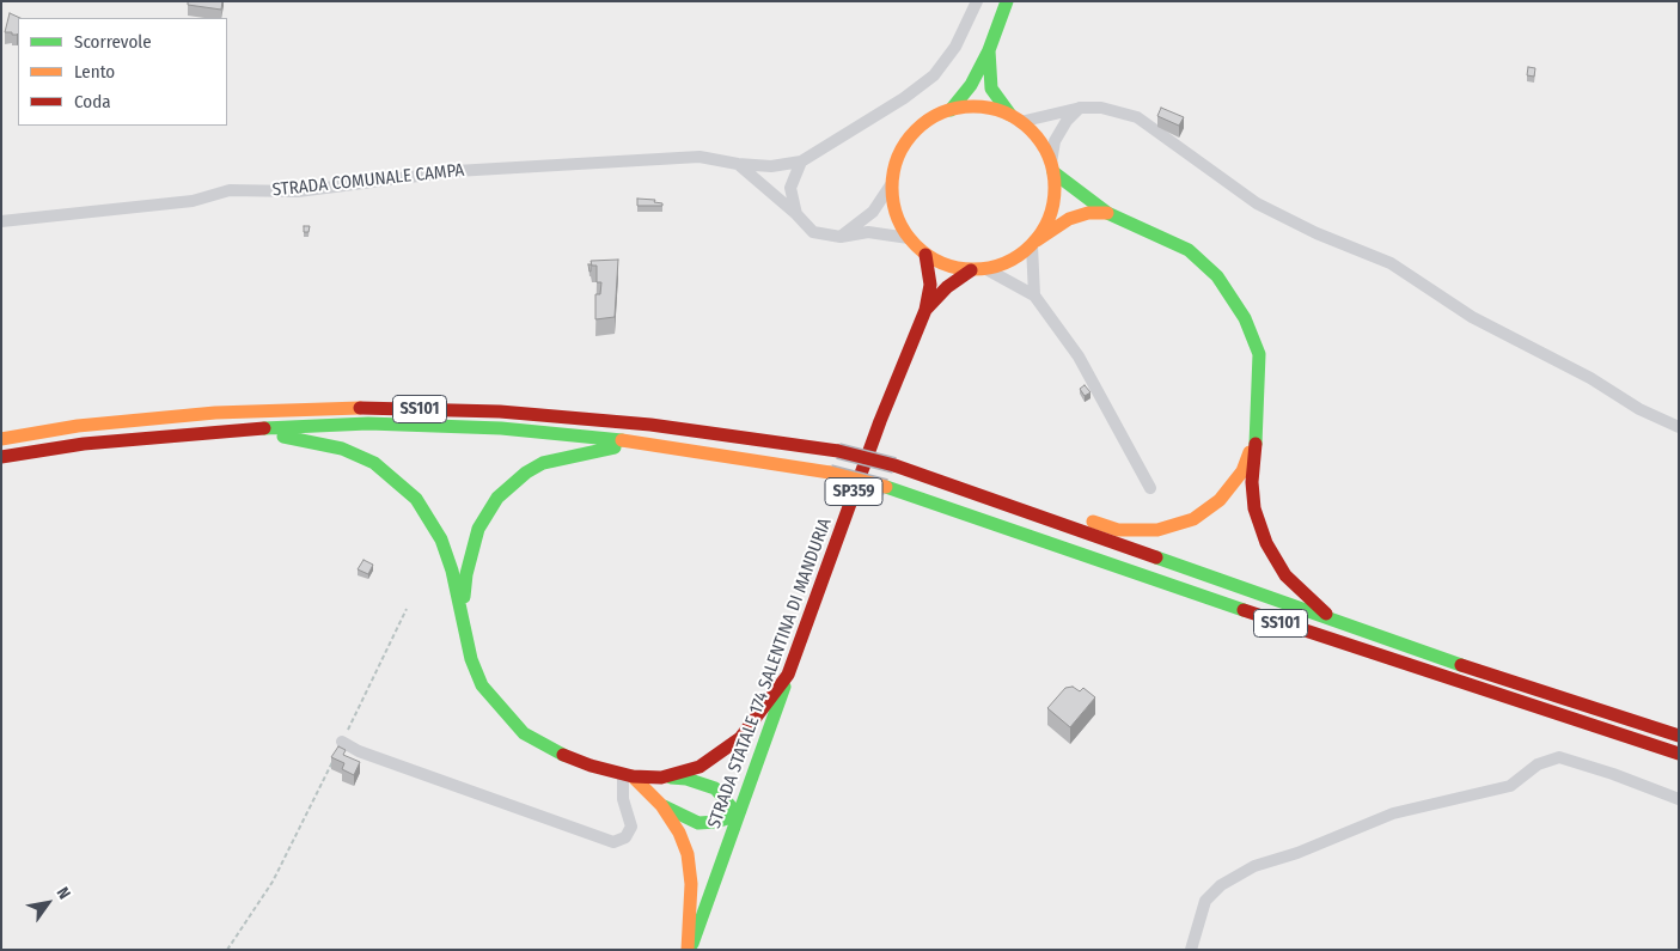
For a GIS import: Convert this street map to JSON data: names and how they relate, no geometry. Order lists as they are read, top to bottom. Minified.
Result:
{"streets":{"main road":["SS101","SP359","STRADA STATALE 174 SALENTINA DI MANDURIA"],"street":["STRADA COMUNALE CAMPA"]},"legend":["Scorrevole","Lento","Coda"],"north":"top right"}
